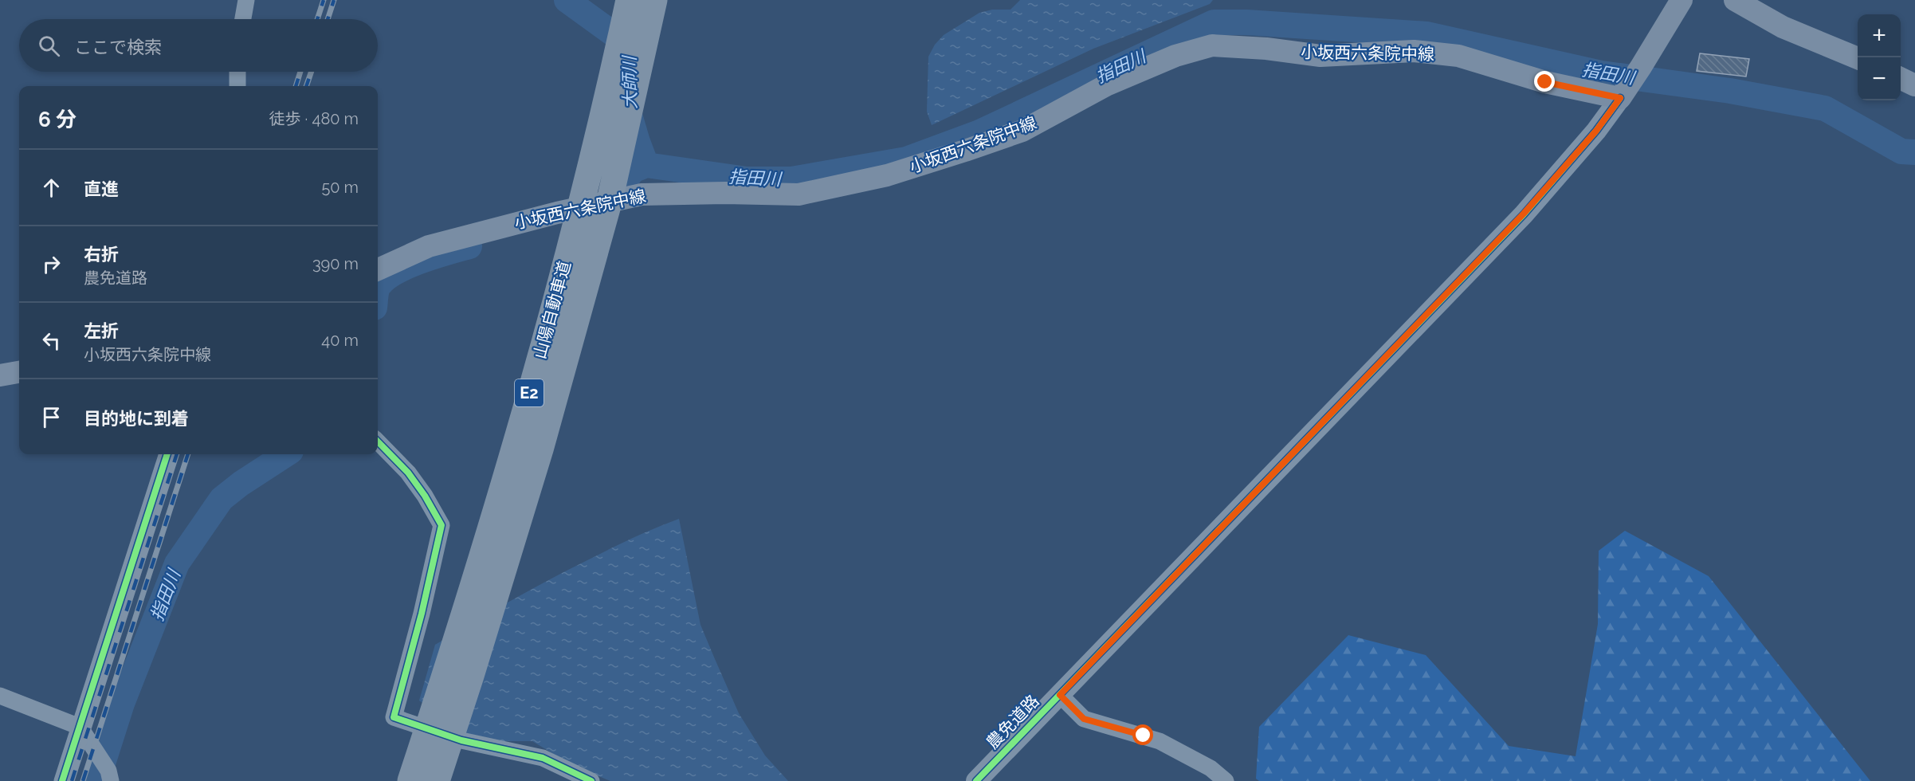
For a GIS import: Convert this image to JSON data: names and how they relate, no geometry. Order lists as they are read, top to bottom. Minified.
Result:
{"streets":{"highway":["山陽自動車道","E2"],"main road":["小坂西六条院中線"],"street":["農免道路"]},"crossings":[["小坂西六条院中線","農免道路"]],"water":["指田川","大師川"],"page":{"map_buttons":["+","−"],"search":"ここで検索","heading":["6 分","徒歩 · 480 m"],"list":[["直進","50 m"],["右折","農免道路","390 m"],["左折","小坂西六条院中線","40 m"],"目的地に到着"]}}
